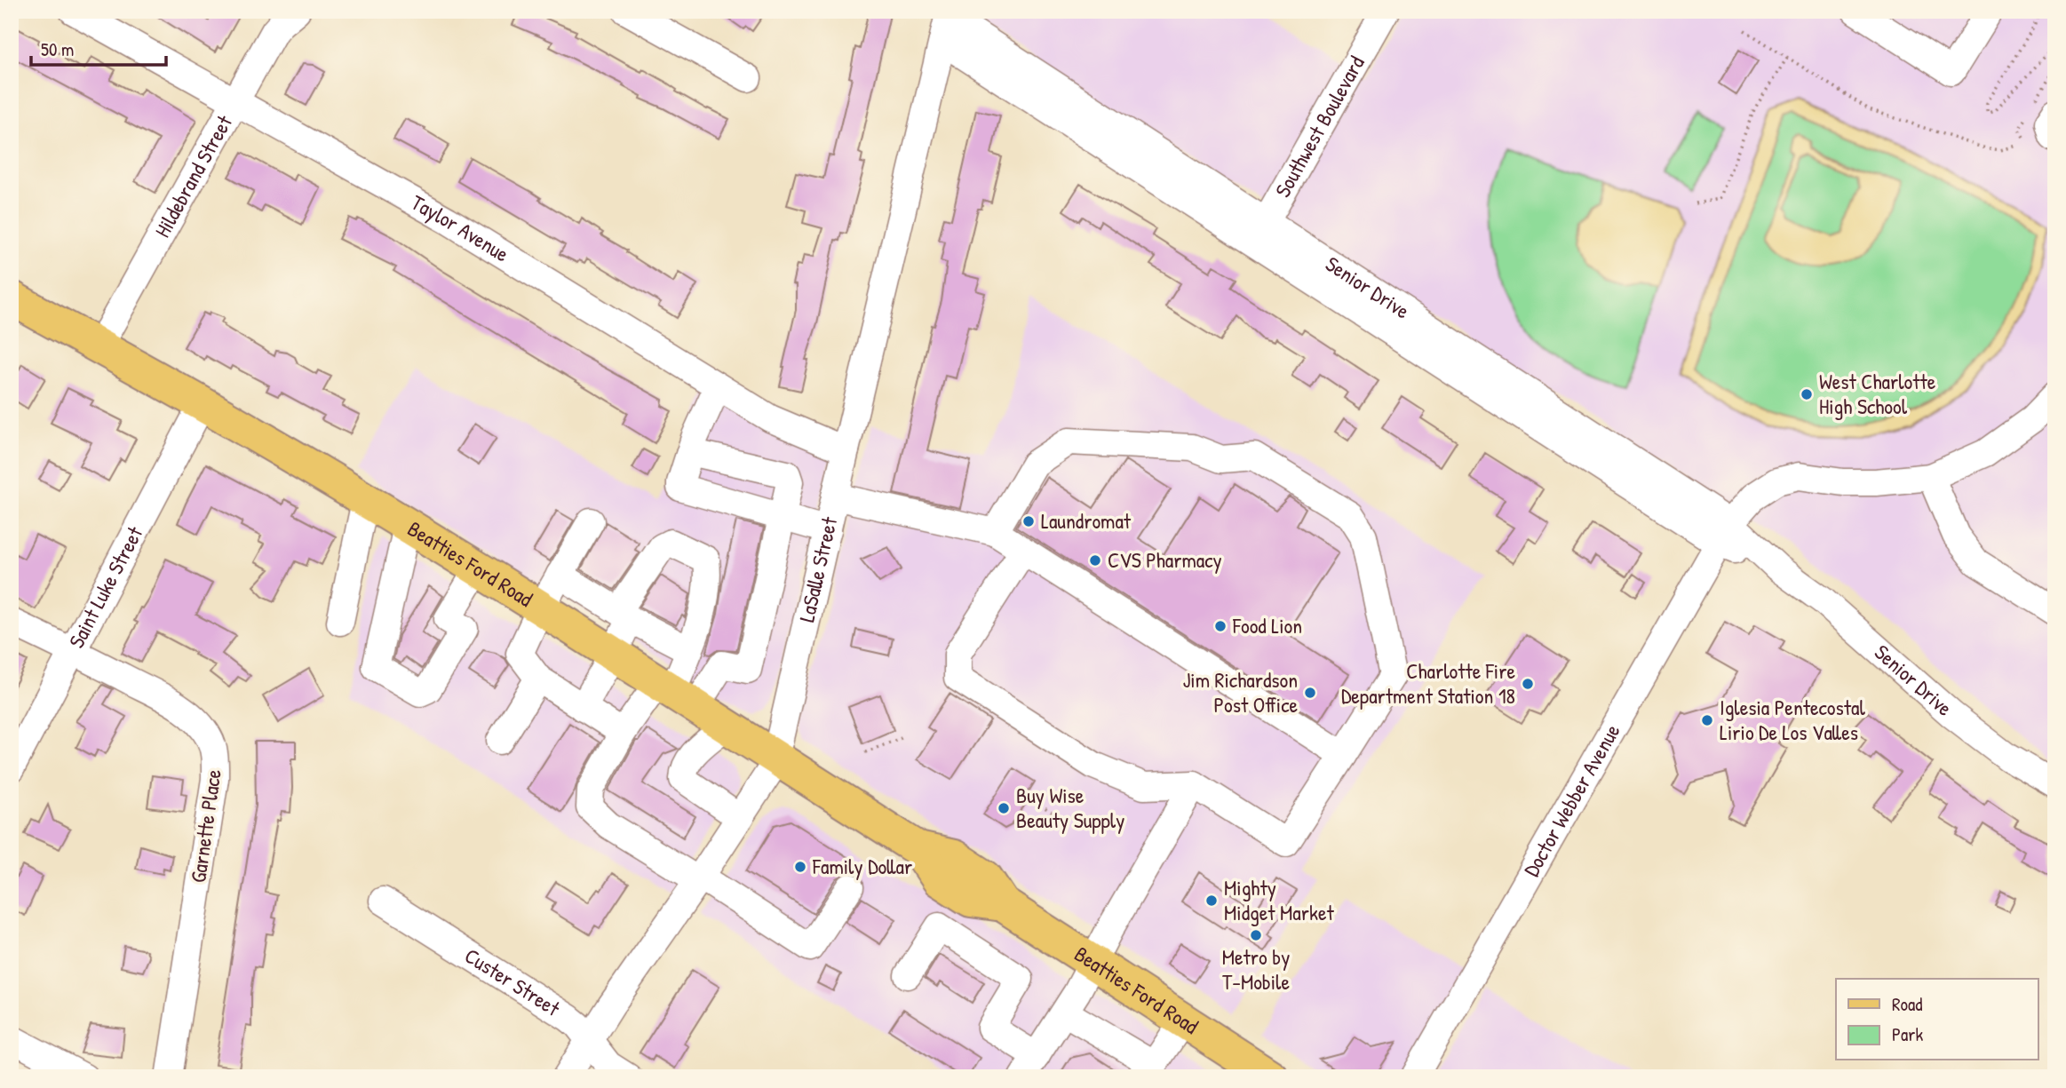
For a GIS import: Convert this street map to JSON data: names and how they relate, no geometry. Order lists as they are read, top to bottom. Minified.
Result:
{"streets":{"main road":["Beatties Ford Road"],"street":["Southwest Boulevard","Hildebrand Street","Taylor Avenue","Senior Drive","LaSalle Street","Saint Luke Street","Doctor Webber Avenue","Garnette Place","Custer Street"]},"crossings":[["Southwest Boulevard","Senior Drive"],["Hildebrand Street","Taylor Avenue"],["Hildebrand Street","Beatties Ford Road"],["Taylor Avenue","LaSalle Street"],["Senior Drive","LaSalle Street"],["Senior Drive","Doctor Webber Avenue"],["Beatties Ford Road","LaSalle Street"],["Beatties Ford Road","Saint Luke Street"],["LaSalle Street","Custer Street"],["Saint Luke Street","Garnette Place"]],"places":["West Charlotte High School","Laundromat","CVS Pharmacy","Food Lion","Charlotte Fire Department Station 18","Jim Richardson Post Office","Iglesia Pentecostal Lirio De Los Valles","Buy Wise Beauty Supply","Family Dollar","Mighty Midget Market","Metro by T-Mobile"],"legend":["Road","Park"],"scale_bar":"50 m"}
